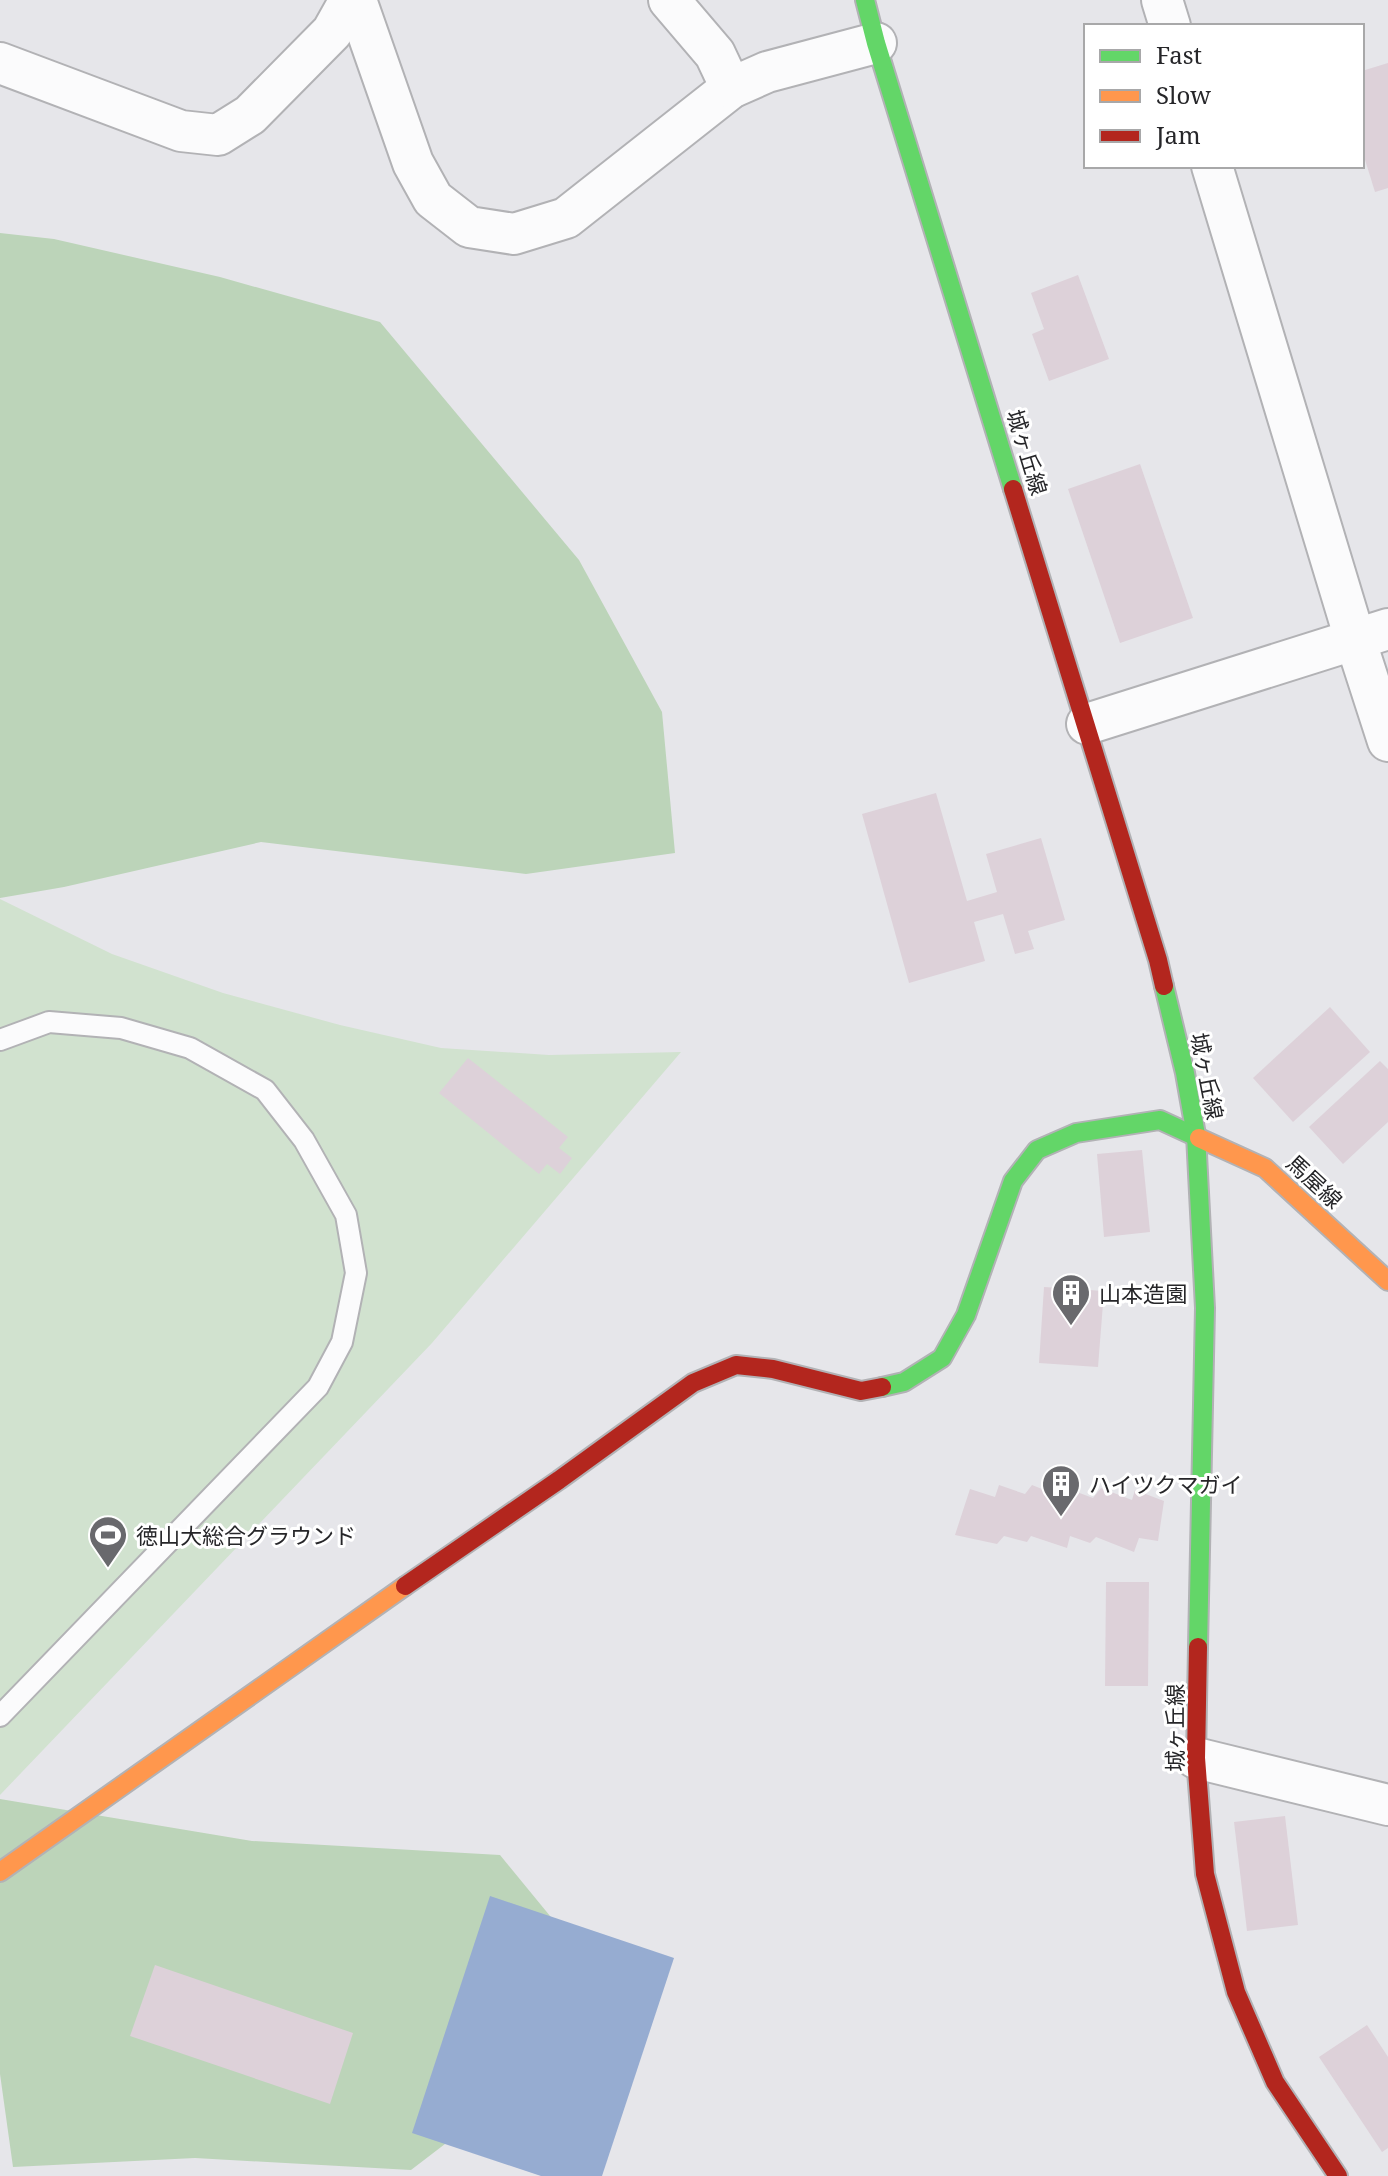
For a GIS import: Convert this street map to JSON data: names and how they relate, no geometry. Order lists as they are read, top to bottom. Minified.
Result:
{"streets":{"street":["城ヶ丘線","馬屋線"]},"crossings":[["城ヶ丘線","馬屋線"]],"places":{"building":["山本造園","ハイツクマガイ"],"sports":["徳山大総合グラウンド"]},"legend":["Fast","Slow","Jam"]}
